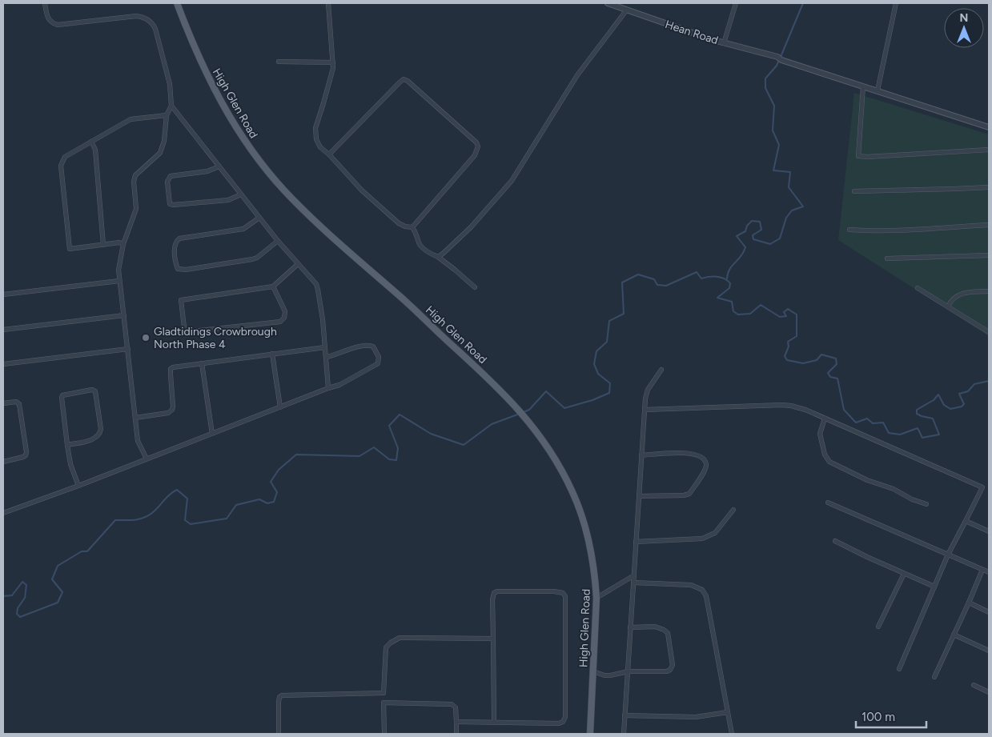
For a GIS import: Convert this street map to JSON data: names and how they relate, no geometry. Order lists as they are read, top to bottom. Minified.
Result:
{"streets":{"main road":["High Glen Road"],"street":["Hean Road"]},"places":["Gladtidings Crowbrough North Phase 4"],"scale_bar":"100 m","north":"top"}
